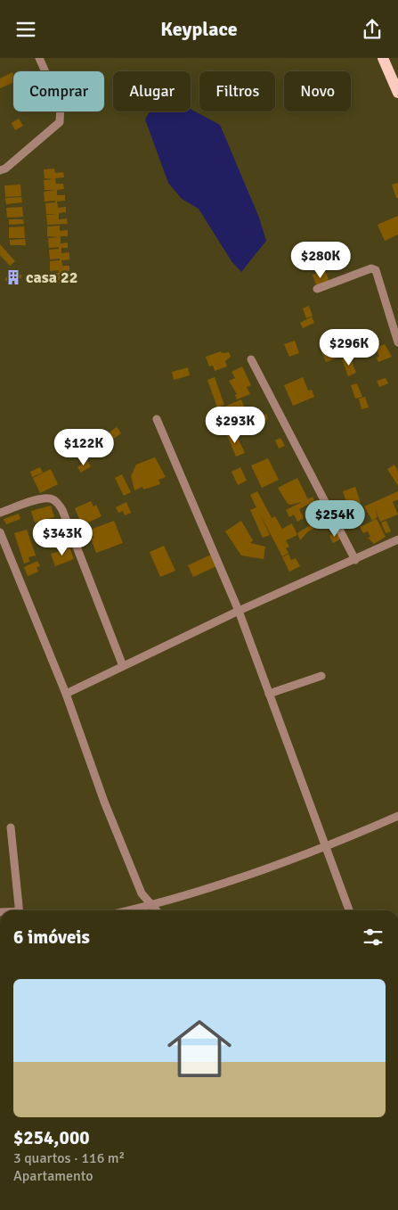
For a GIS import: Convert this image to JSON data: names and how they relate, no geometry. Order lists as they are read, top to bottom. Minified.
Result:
{"places":{"building":["casa 22"]},"page":{"header":"Keyplace","chip":["Comprar","Alugar","Filtros","Novo"],"price":["$280K","$296K","$293K","$122K","$254K","$343K"],"heading":"6 imóveis","list":[{"name":"$254,000","note":"3 quartos · 116 m² · Apartamento"}]}}
